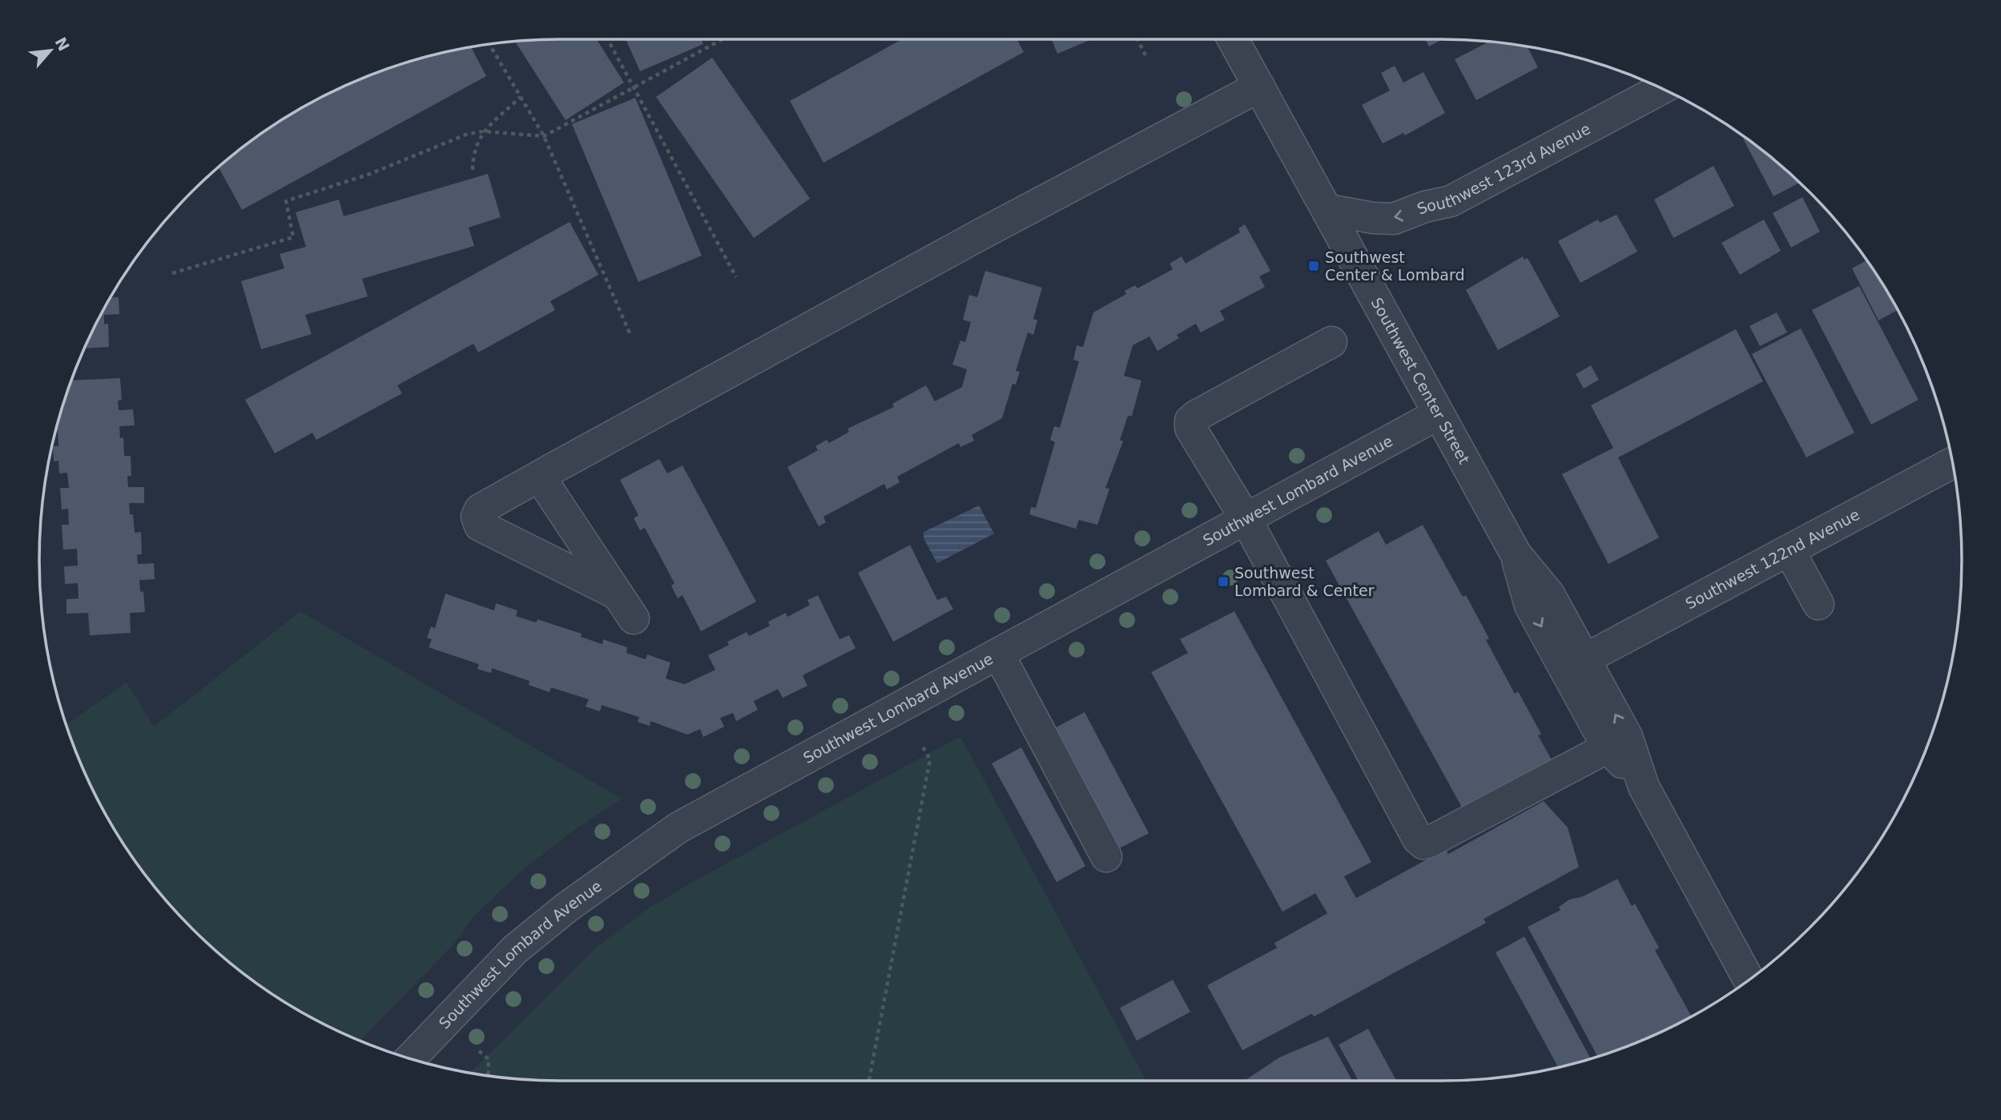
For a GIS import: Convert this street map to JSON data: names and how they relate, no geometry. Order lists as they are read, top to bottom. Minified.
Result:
{"streets":{"street":["Southwest 123rd Avenue","Southwest Center Street","Southwest Lombard Avenue","Southwest 122nd Avenue"]},"crossings":[["Southwest 123rd Avenue","Southwest Center Street"],["Southwest Center Street","Southwest Lombard Avenue"],["Southwest Center Street","Southwest 122nd Avenue"]],"one_way":["Southwest 123rd Avenue"],"places":{"transit":["Southwest Center & Lombard","Southwest Lombard & Center"]},"north":"top right"}
